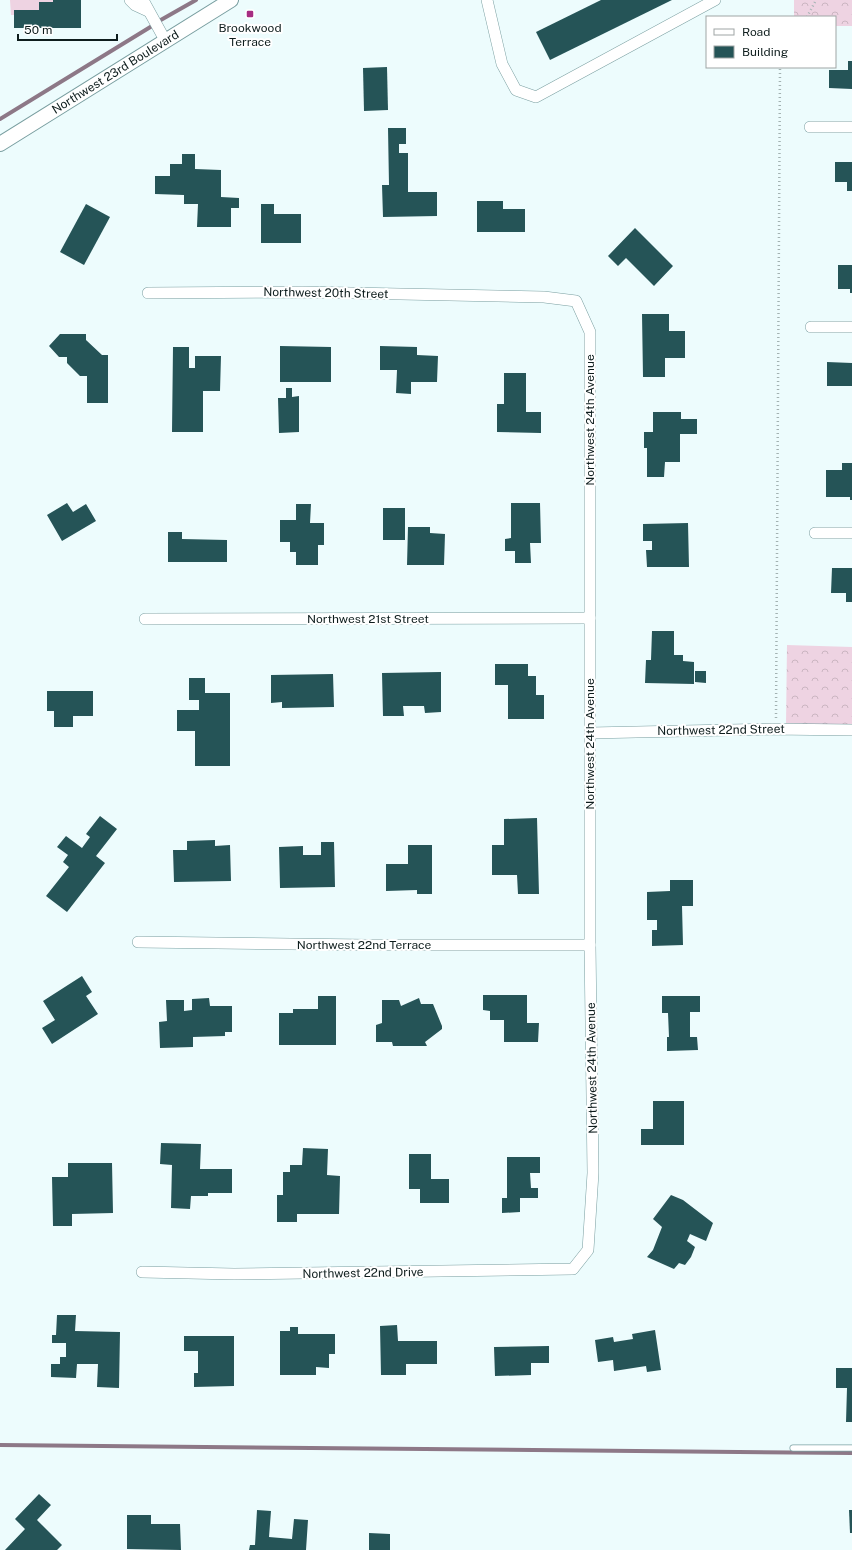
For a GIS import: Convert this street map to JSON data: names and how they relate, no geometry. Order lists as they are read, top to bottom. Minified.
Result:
{"streets":{"street":["Northwest 23rd Boulevard","Northwest 20th Street","Northwest 24th Avenue","Northwest 21st Street","Northwest 22nd Street","Northwest 22nd Terrace","Northwest 22nd Drive"]},"crossings":[["Northwest 20th Street","Northwest 24th Avenue"],["Northwest 24th Avenue","Northwest 21st Street"],["Northwest 24th Avenue","Northwest 22nd Street"],["Northwest 24th Avenue","Northwest 22nd Terrace"],["Northwest 24th Avenue","Northwest 22nd Drive"]],"places":{"transit":["Brookwood Terrace"]},"legend":["Road","Building"],"scale_bar":"50 m"}
